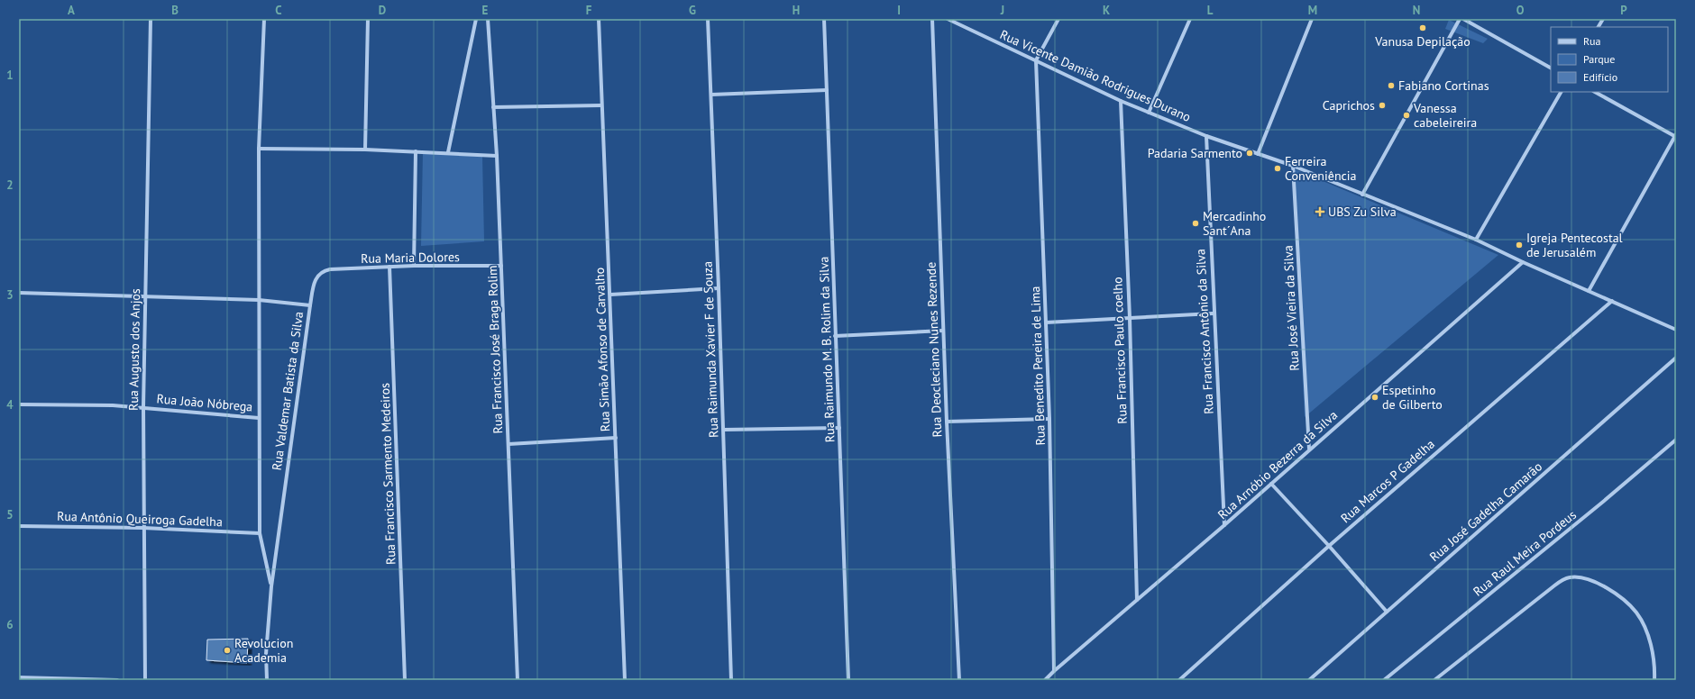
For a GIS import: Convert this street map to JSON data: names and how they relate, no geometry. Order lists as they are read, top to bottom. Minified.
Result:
{"streets":{"street":["Rua Vicente Damião Rodrigues Durano","Rua Maria Dolores","Rua José Vieira da Silva","Rua Francisco Antônio da Silva","Rua Augusto dos Anjos","Rua Francisco José Braga Rolim","Rua Simão Afonso de Carvalho","Rua Raimunda Xavier F de Souza","Rua Raimundo M. B. Rolim da Silva","Rua Deocleciano Nunes Rezende","Rua Francisco Paulo coelho","Rua Benedito Pereira de Lima","Rua Valdemar Batista da Silva","Rua João Nóbrega","Rua Arnóbio Bezerra da Silva","Rua Francisco Sarmento Medeiros","Rua Marcos P Gadelha","Rua José Gadelha Camarão","Rua Antônio Queiroga Gadelha","Rua Raul Meira Pordeus"]},"crossings":[["Rua Vicente Damião Rodrigues Durano","Rua José Vieira da Silva"],["Rua Vicente Damião Rodrigues Durano","Rua Francisco Antônio da Silva"],["Rua Vicente Damião Rodrigues Durano","Rua Francisco Paulo coelho"],["Rua Vicente Damião Rodrigues Durano","Rua Benedito Pereira de Lima"],["Rua Vicente Damião Rodrigues Durano","Rua Arnóbio Bezerra da Silva"],["Rua Vicente Damião Rodrigues Durano","Rua Marcos P Gadelha"],["Rua Maria Dolores","Rua Francisco José Braga Rolim"],["Rua Maria Dolores","Rua Valdemar Batista da Silva"],["Rua Maria Dolores","Rua Francisco Sarmento Medeiros"],["Rua José Vieira da Silva","Rua Arnóbio Bezerra da Silva"],["Rua Francisco Antônio da Silva","Rua Arnóbio Bezerra da Silva"],["Rua Augusto dos Anjos","Rua Valdemar Batista da Silva"],["Rua Augusto dos Anjos","Rua João Nóbrega"],["Rua Augusto dos Anjos","Rua Antônio Queiroga Gadelha"],["Rua Francisco Paulo coelho","Rua Arnóbio Bezerra da Silva"],["Rua Benedito Pereira de Lima","Rua Arnóbio Bezerra da Silva"]],"places":{"other":["Vanusa Depilação","Fabiano Cortinas","Caprichos","Vanessa cabeleireira","Padaria Sarmento","Ferreira Conveniência","Mercadinho Sant´Ana","Igreja Pentecostal de Jerusalém","Espetinho de Gilberto","Revolucion Academia"],"health":["UBS Zu Silva"]},"legend":["Rua","Parque","Edifício"],"grid":{"columns":["A","B","C","D","E","F","G","H","I","J","K","L","M","N","O","P"],"rows":["1","2","3","4","5","6"]}}
